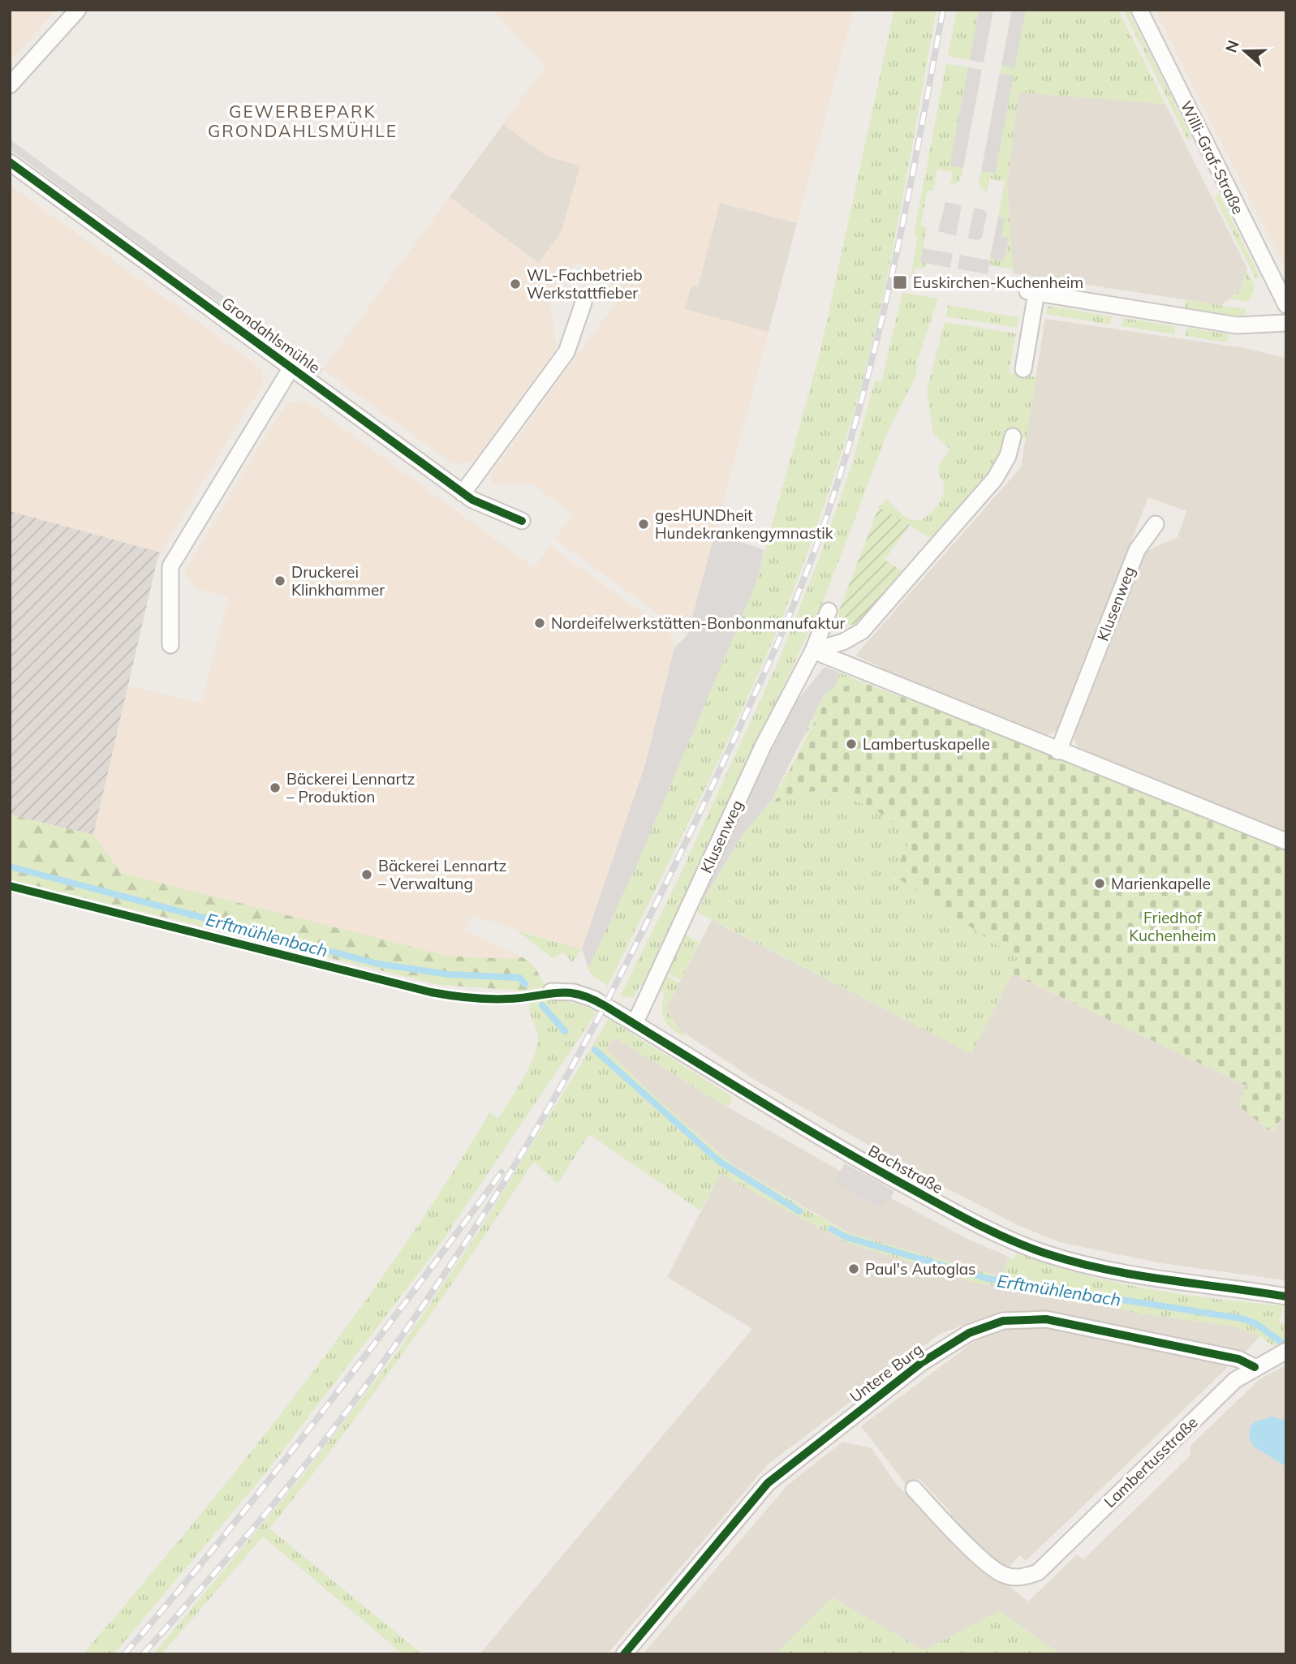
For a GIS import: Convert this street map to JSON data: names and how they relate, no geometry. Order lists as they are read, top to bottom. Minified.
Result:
{"streets":{"street":["Willi-Graf-Straße","Grondahlsmühle","Klusenweg","Bachstraße","Untere Burg","Lambertusstraße"]},"crossings":[["Klusenweg","Bachstraße"],["Untere Burg","Lambertusstraße"]],"districts":["GEWERBEPARK GRONDAHLSMÜHLE"],"water":["Erftmühlenbach"],"parks":["Friedhof Kuchenheim"],"places":{"transit":["Euskirchen-Kuchenheim"],"other":["WL-Fachbetrieb Werkstattfieber","gesHUNDheit Hundekrankengymnastik","Druckerei Klinkhammer","Nordeifelwerkstätten-Bonbonmanufaktur","Lambertuskapelle","Bäckerei Lennartz – Produktion","Bäckerei Lennartz – Verwaltung","Marienkapelle","Paul's Autoglas"]},"north":"left"}
